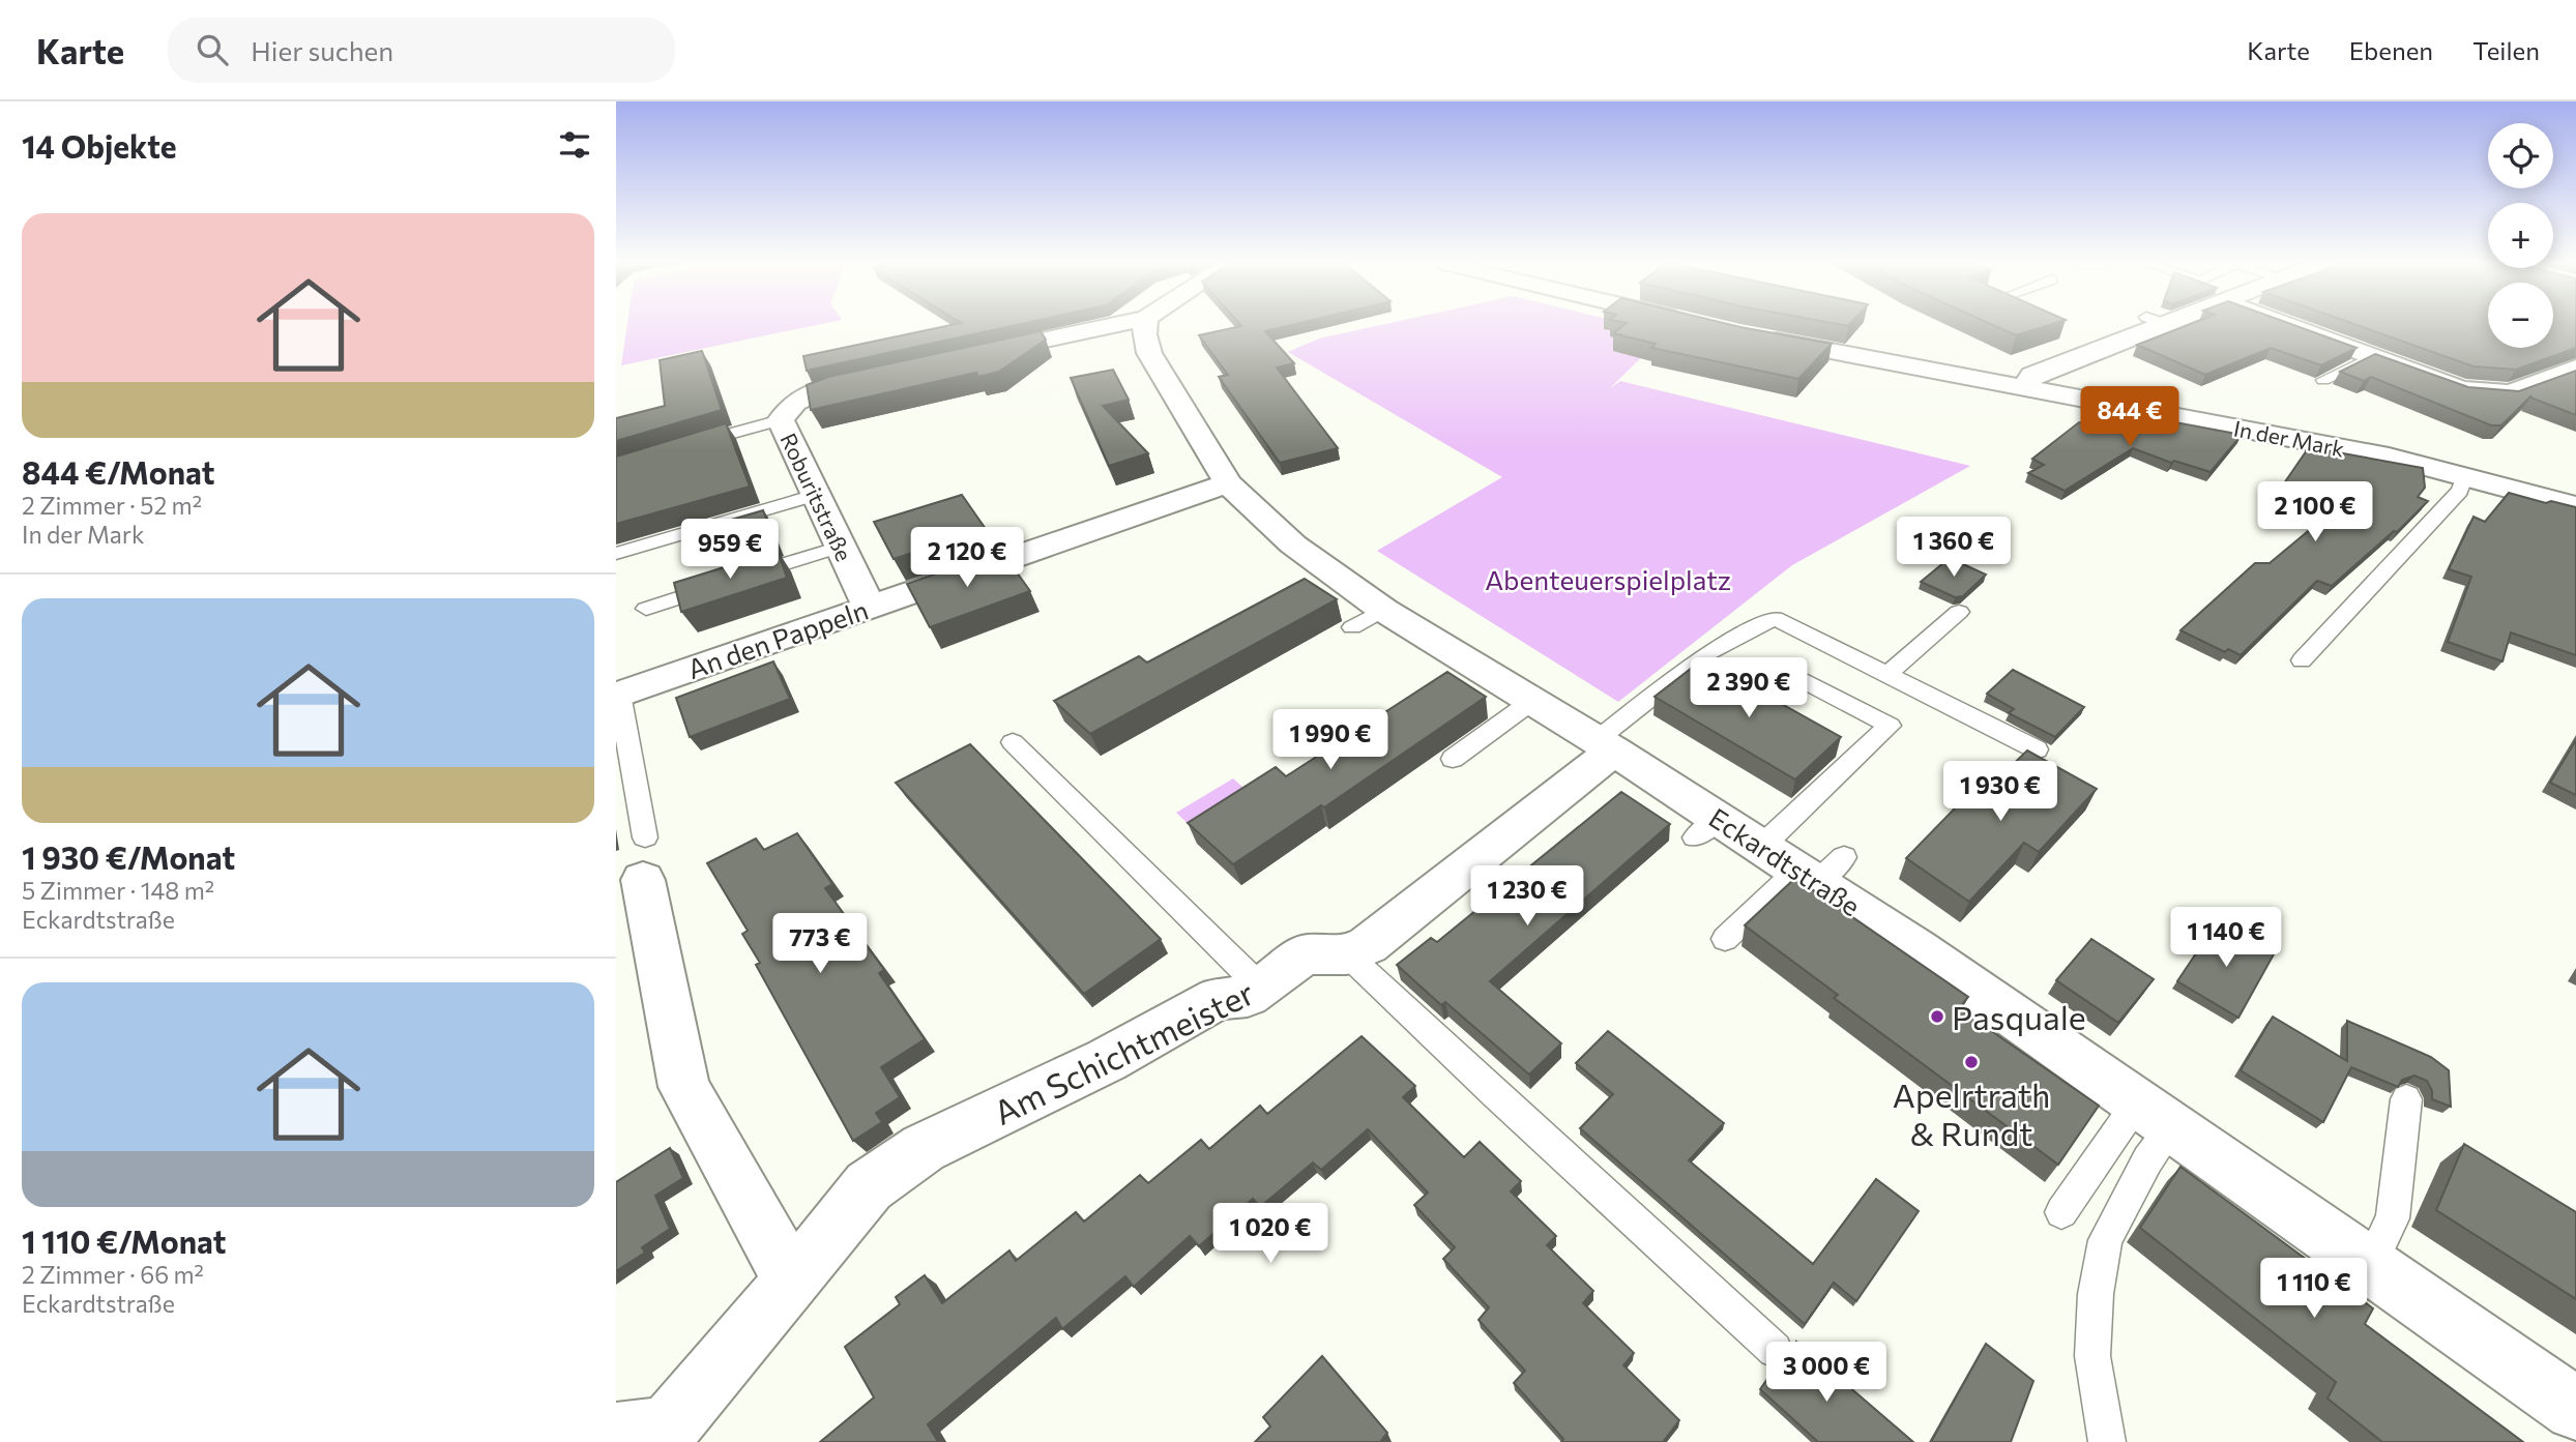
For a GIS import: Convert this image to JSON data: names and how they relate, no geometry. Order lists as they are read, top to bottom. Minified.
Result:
{"streets":{"street":["In der Mark","Roburitstraße","An den Pappeln","Eckardtstraße","Am Schichtmeister"]},"crossings":[["Roburitstraße","An den Pappeln"],["An den Pappeln","Eckardtstraße"],["Eckardtstraße","Am Schichtmeister"]],"parks":["Abenteuerspielplatz"],"places":["Pasquale","Apelrtrath & Rundt"],"page":{"header":"Karte","search":"Hier suchen","nav":["Karte","Ebenen","Teilen"],"heading":"14 Objekte","map_buttons":["+","−"],"list":[{"name":"844 €/Monat","note":"2 Zimmer · 52 m² · In der Mark"},{"name":"1 930 €/Monat","note":"5 Zimmer · 148 m² · Eckardtstraße"},{"name":"1 110 €/Monat","note":"2 Zimmer · 66 m² · Eckardtstraße"}],"price":["844 €","2 100 €","1 360 €","959 €","2 120 €","2 390 €","1 990 €","1 930 €","1 230 €","1 140 €","773 €","1 020 €","1 110 €","3 000 €"]}}
